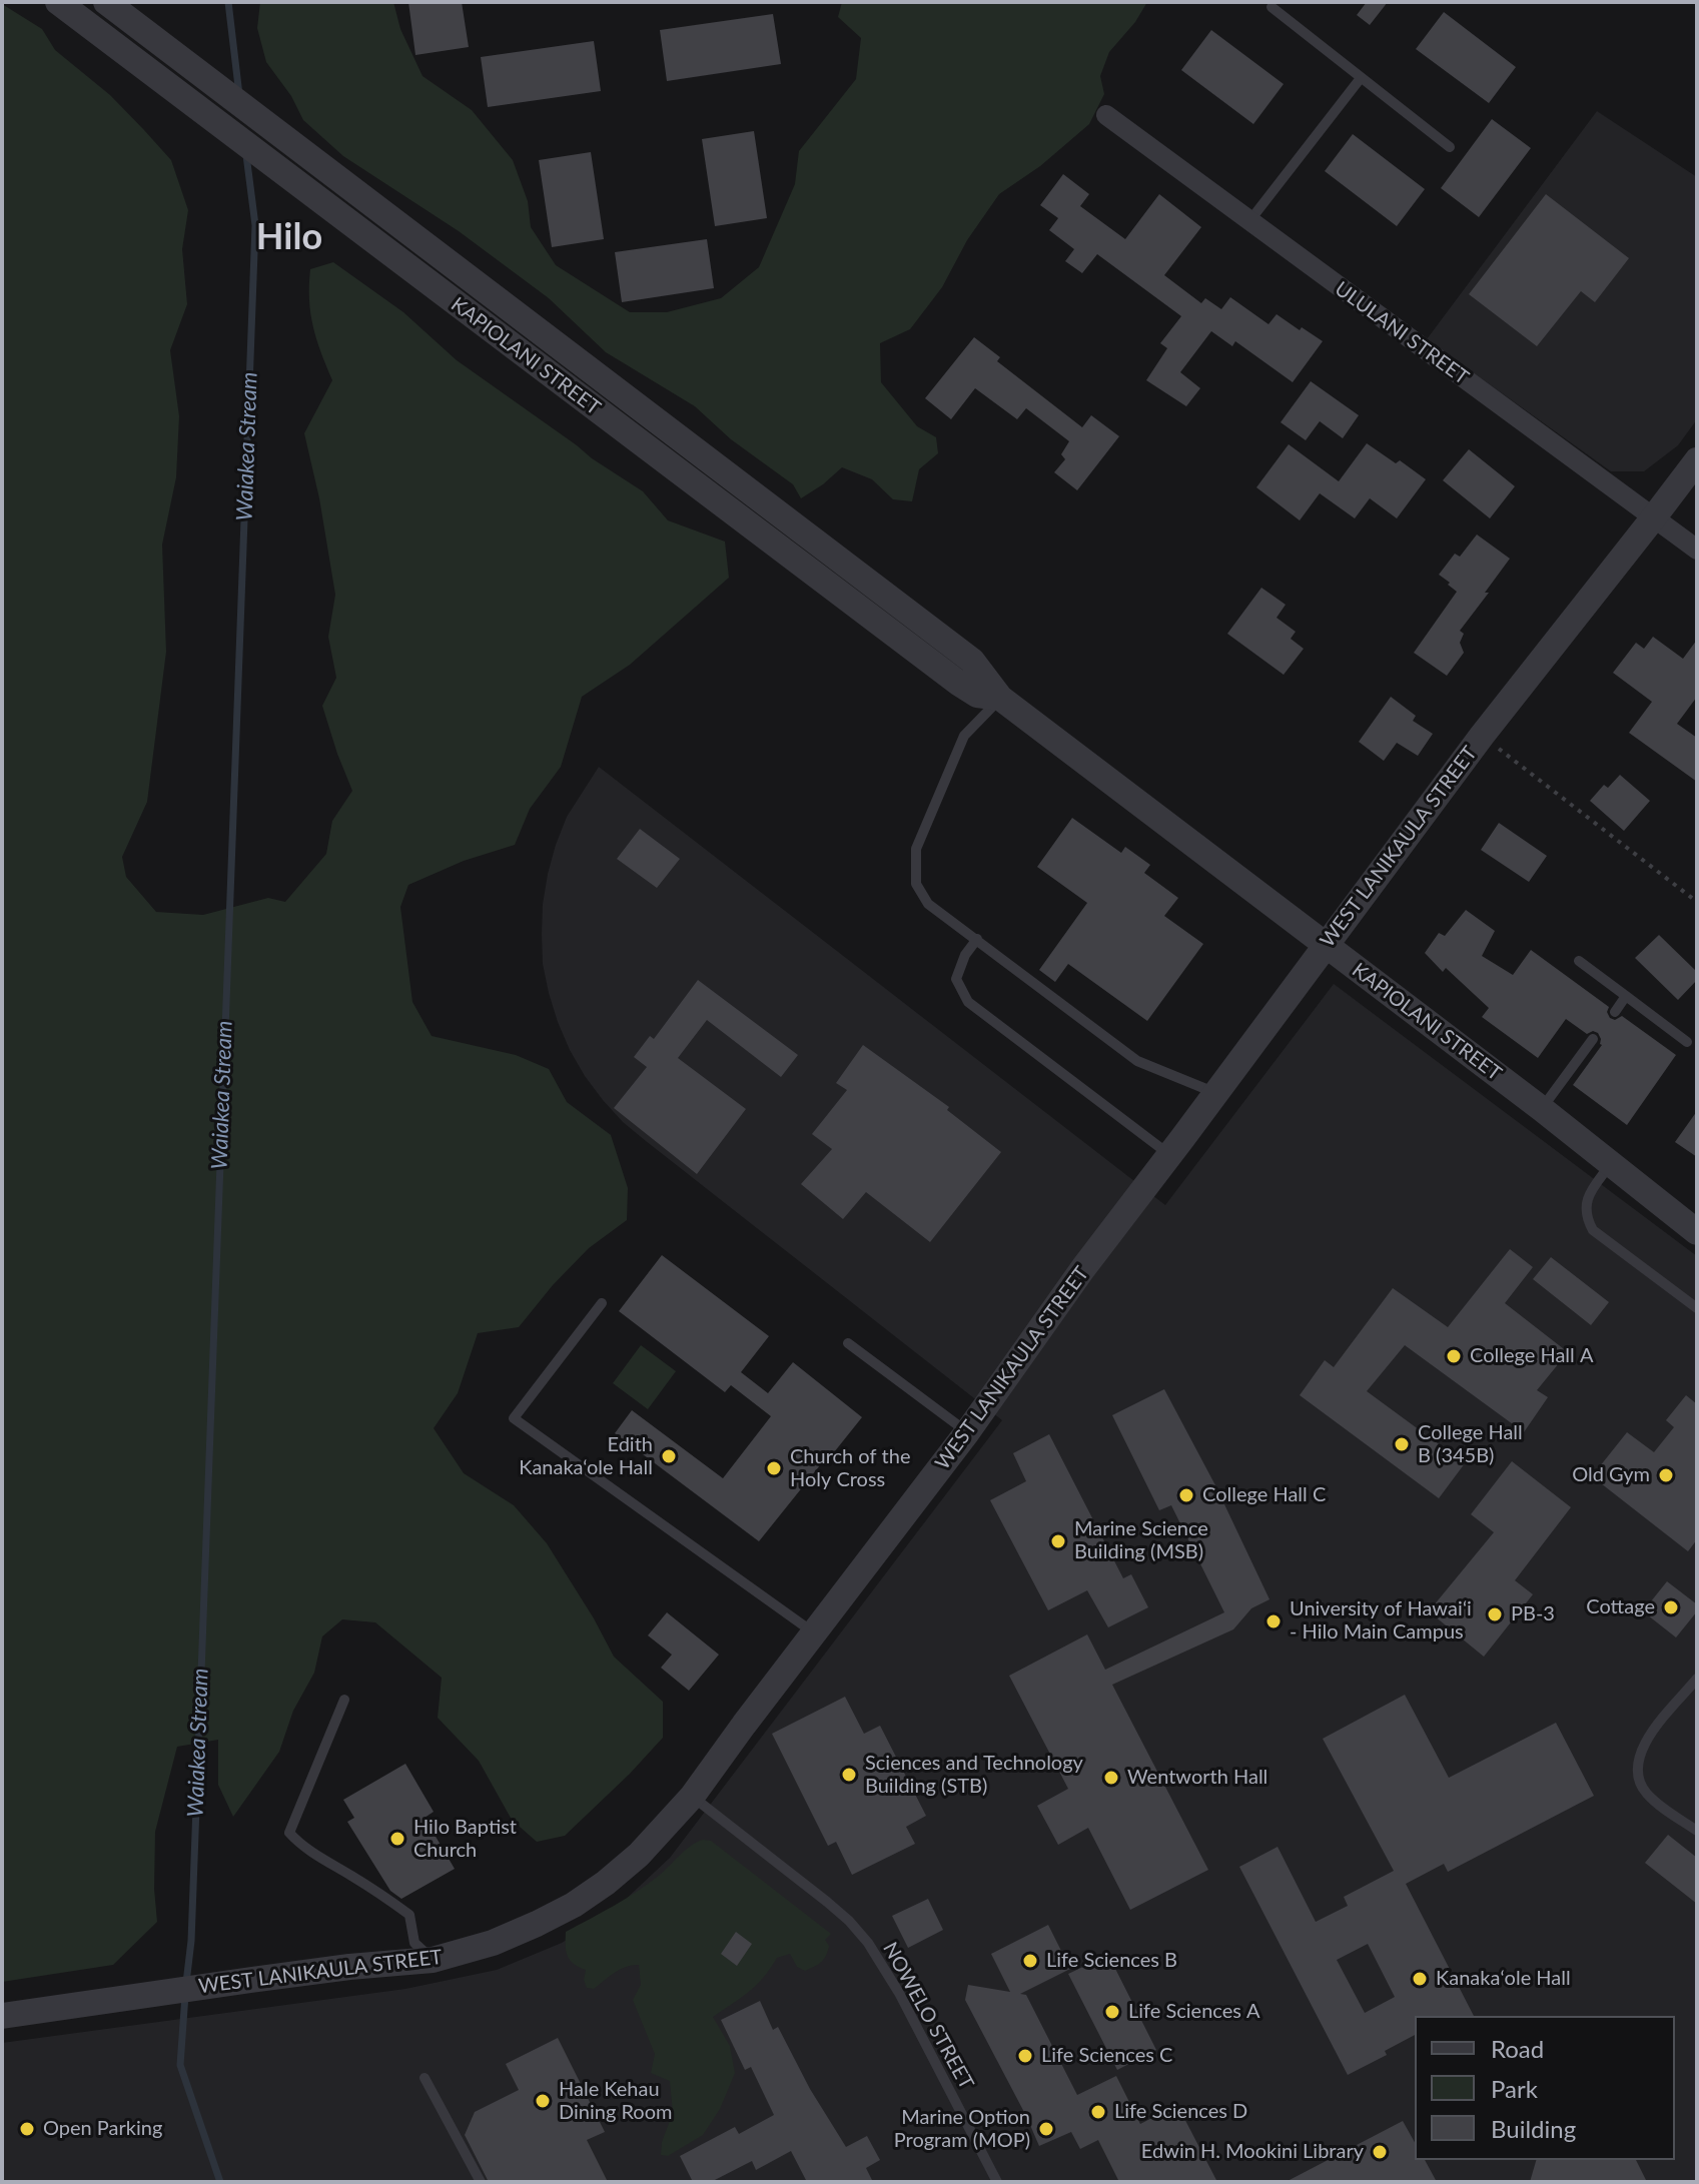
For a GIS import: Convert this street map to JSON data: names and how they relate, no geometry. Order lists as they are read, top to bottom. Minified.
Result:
{"streets":{"street":["ULULANI STREET","KAPIOLANI STREET","WEST LANIKAULA STREET"],"lane":["NOWELO STREET"]},"crossings":[["ULULANI STREET","WEST LANIKAULA STREET"],["KAPIOLANI STREET","WEST LANIKAULA STREET"],["WEST LANIKAULA STREET","NOWELO STREET"]],"districts":["Hilo"],"water":["Waiakea Stream"],"places":["College Hall A","College Hall B (345B)","Edith Kanaka‘ole Hall","Church of the Holy Cross","Old Gym","College Hall C","Marine Science Building (MSB)","Cottage","PB-3","University of Hawaiʻi - Hilo Main Campus","Sciences and Technology Building (STB)","Wentworth Hall","Hilo Baptist Church","Life Sciences B","Kanakaʻole Hall","Life Sciences A","Life Sciences C","Hale Kehau Dining Room","Life Sciences D","Open Parking","Marine Option Program (MOP)","Edwin H. Mookini Library"],"legend":["Road","Park","Building"]}
